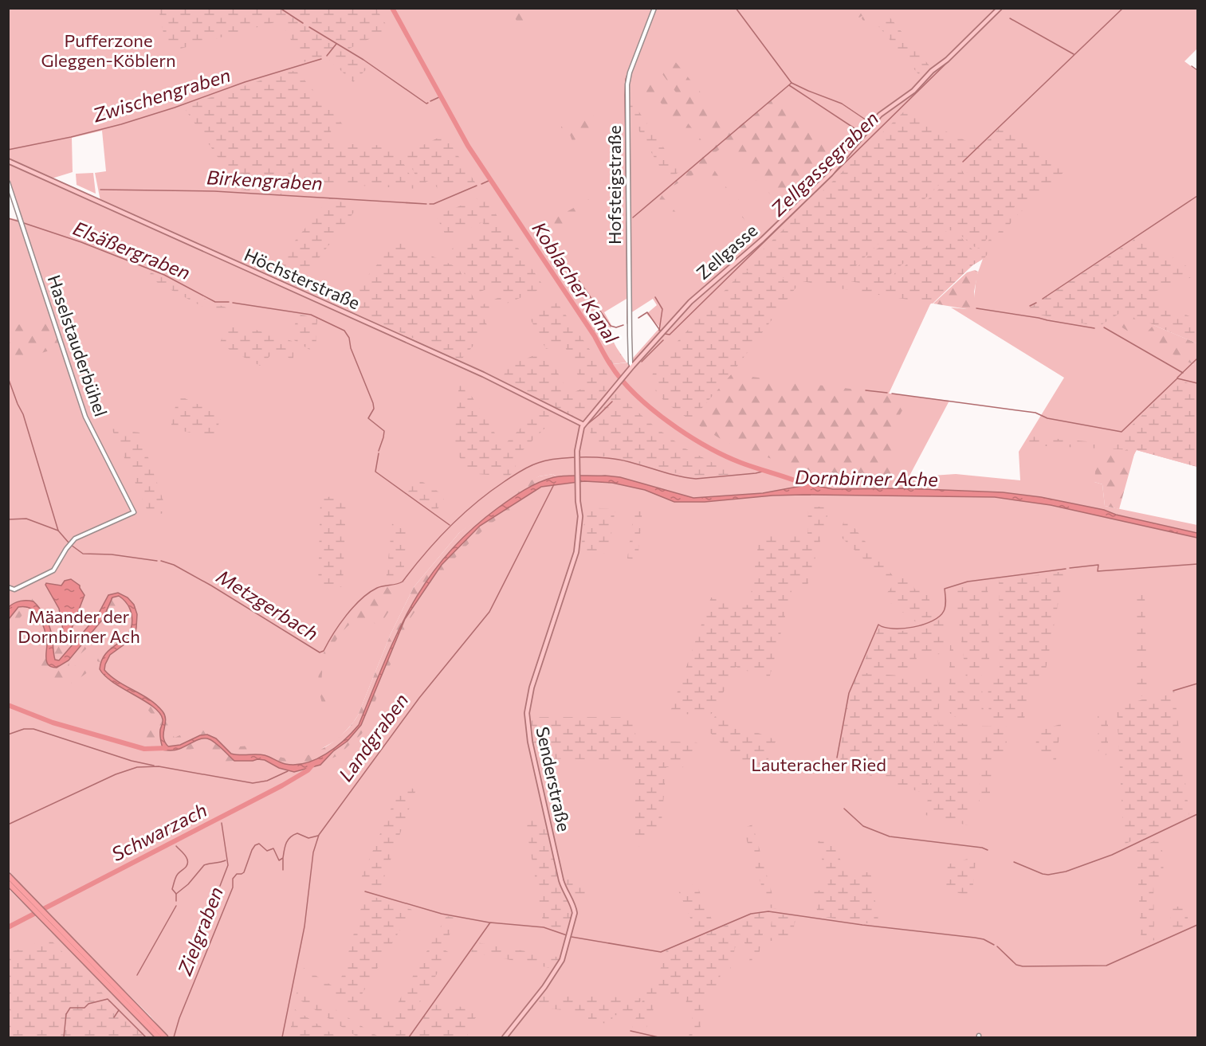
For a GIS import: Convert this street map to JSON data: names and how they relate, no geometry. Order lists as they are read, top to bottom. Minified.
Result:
{"streets":{"main road":["Zellgasse","Höchsterstraße","Senderstraße"],"street":["Hofsteigstraße","Haselstauderbühel"]},"crossings":[["Hofsteigstraße","Zellgasse"],["Zellgasse","Höchsterstraße"],["Zellgasse","Senderstraße"],["Höchsterstraße","Senderstraße"]],"water":["Zwischengraben","Zellgassegraben","Birkengraben","Elsäßergraben","Koblacher Kanal","Dornbirner Ache","Metzgerbach","Landgraben","Schwarzach","Zielgraben"],"parks":["Pufferzone Gleggen-Köblern","Mäander der Dornbirner Ach","Lauteracher Ried"]}
